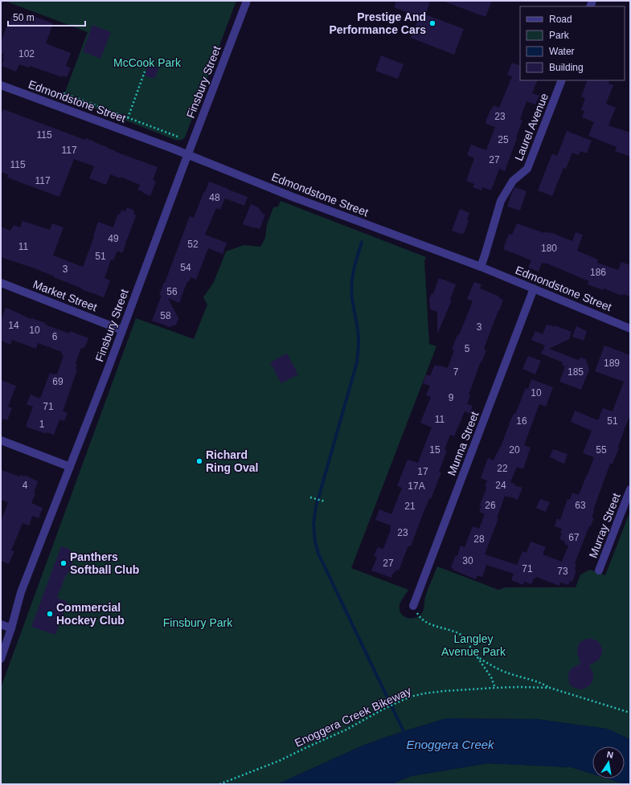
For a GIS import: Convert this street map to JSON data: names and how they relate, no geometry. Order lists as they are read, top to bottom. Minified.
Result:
{"streets":{"street":["Finsbury Street","Edmondstone Street","Laurel Avenue","Market Street","Munna Street","Murray Street"],"path":["Enoggera Creek Bikeway"]},"crossings":[["Finsbury Street","Edmondstone Street"],["Finsbury Street","Market Street"],["Edmondstone Street","Laurel Avenue"],["Edmondstone Street","Munna Street"]],"water":["Enoggera Creek"],"parks":["McCook Park","Finsbury Park","Langley Avenue Park"],"places":["Prestige And Performance Cars","Richard Ring Oval","Panthers Softball Club","Commercial Hockey Club"],"house_numbers":["102","23","115","25","117","27","115","117","48","49","52","11","180","51","54","3","186","56","58","14","3","10","6","5","189","7","185","69","10","9","71","11","16","51","1","15","20","55","22","17","4","24","17A","26","63","21","23","67","28","30","27","71","73"],"legend":["Road","Park","Water","Building"],"scale_bar":"50 m","north":"top"}
